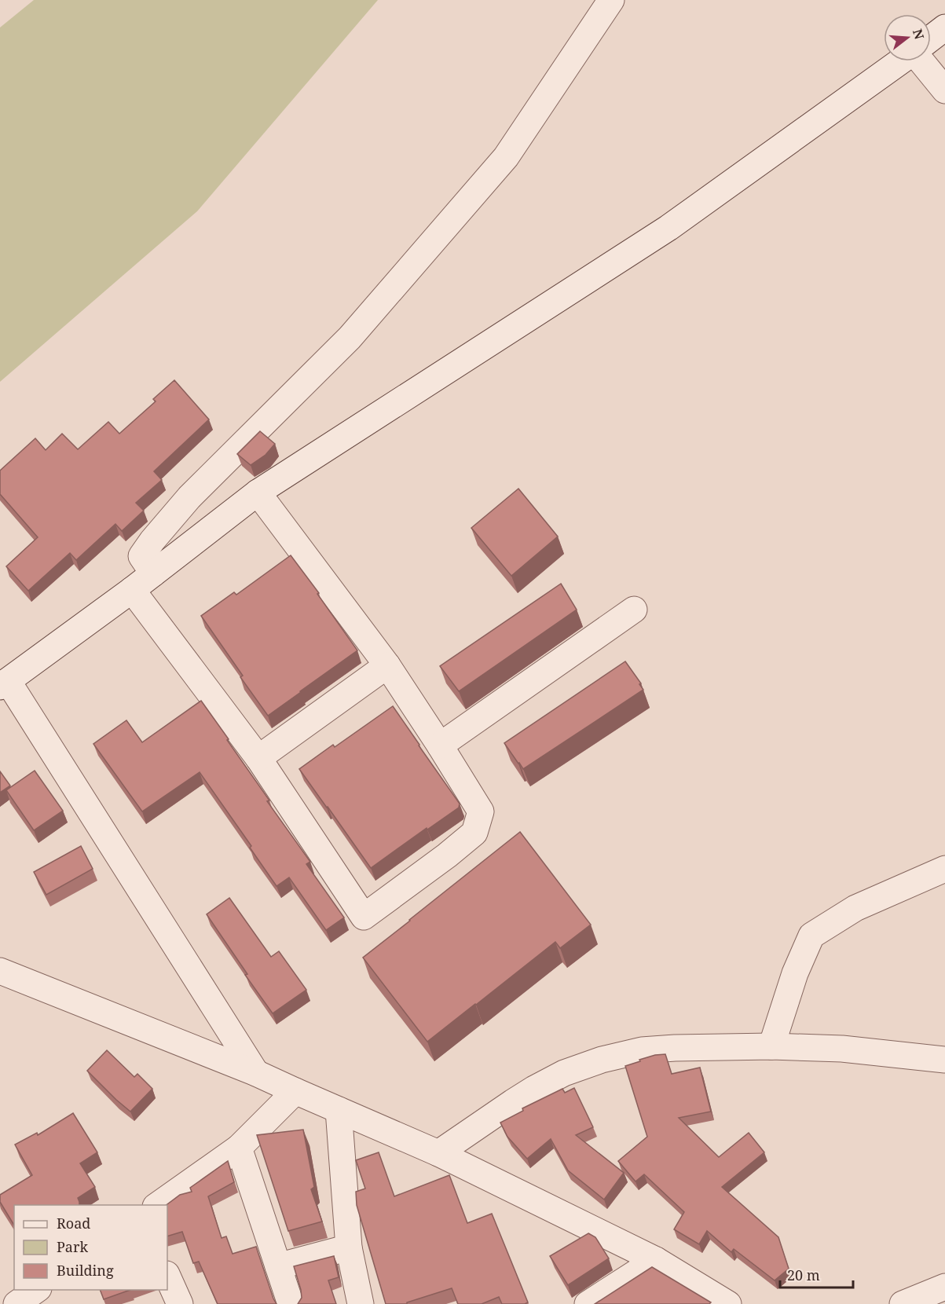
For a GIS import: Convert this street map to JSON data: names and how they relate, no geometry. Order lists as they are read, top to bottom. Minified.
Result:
{"legend":["Road","Park","Building"],"scale_bar":"20 m","north":"right"}
